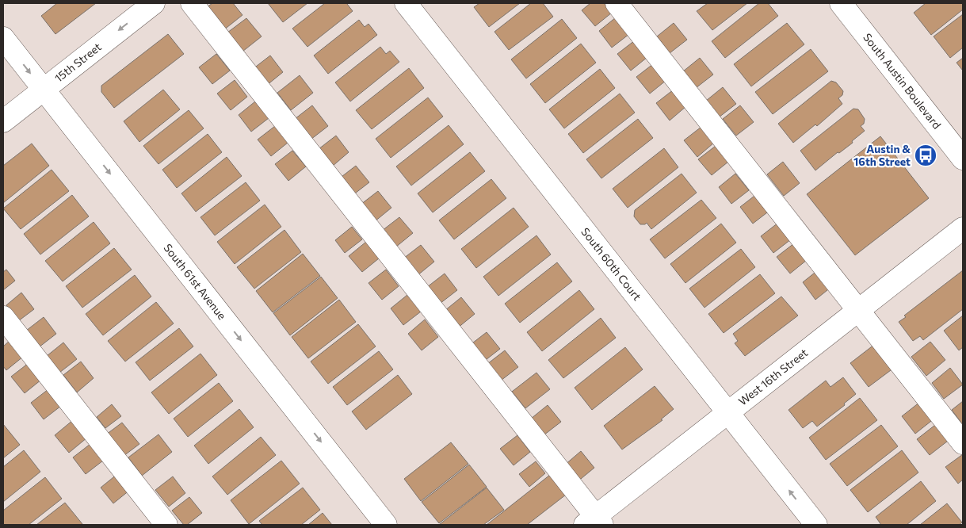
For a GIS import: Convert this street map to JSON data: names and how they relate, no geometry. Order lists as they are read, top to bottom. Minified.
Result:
{"streets":{"street":["15th Street","South Austin Boulevard","South 60th Court","South 61st Avenue","West 16th Street"]},"crossings":[["15th Street","South 61st Avenue"],["South 60th Court","West 16th Street"]],"one_way":["15th Street"],"places":{"bus stop":["Austin & 16th Street"]}}
